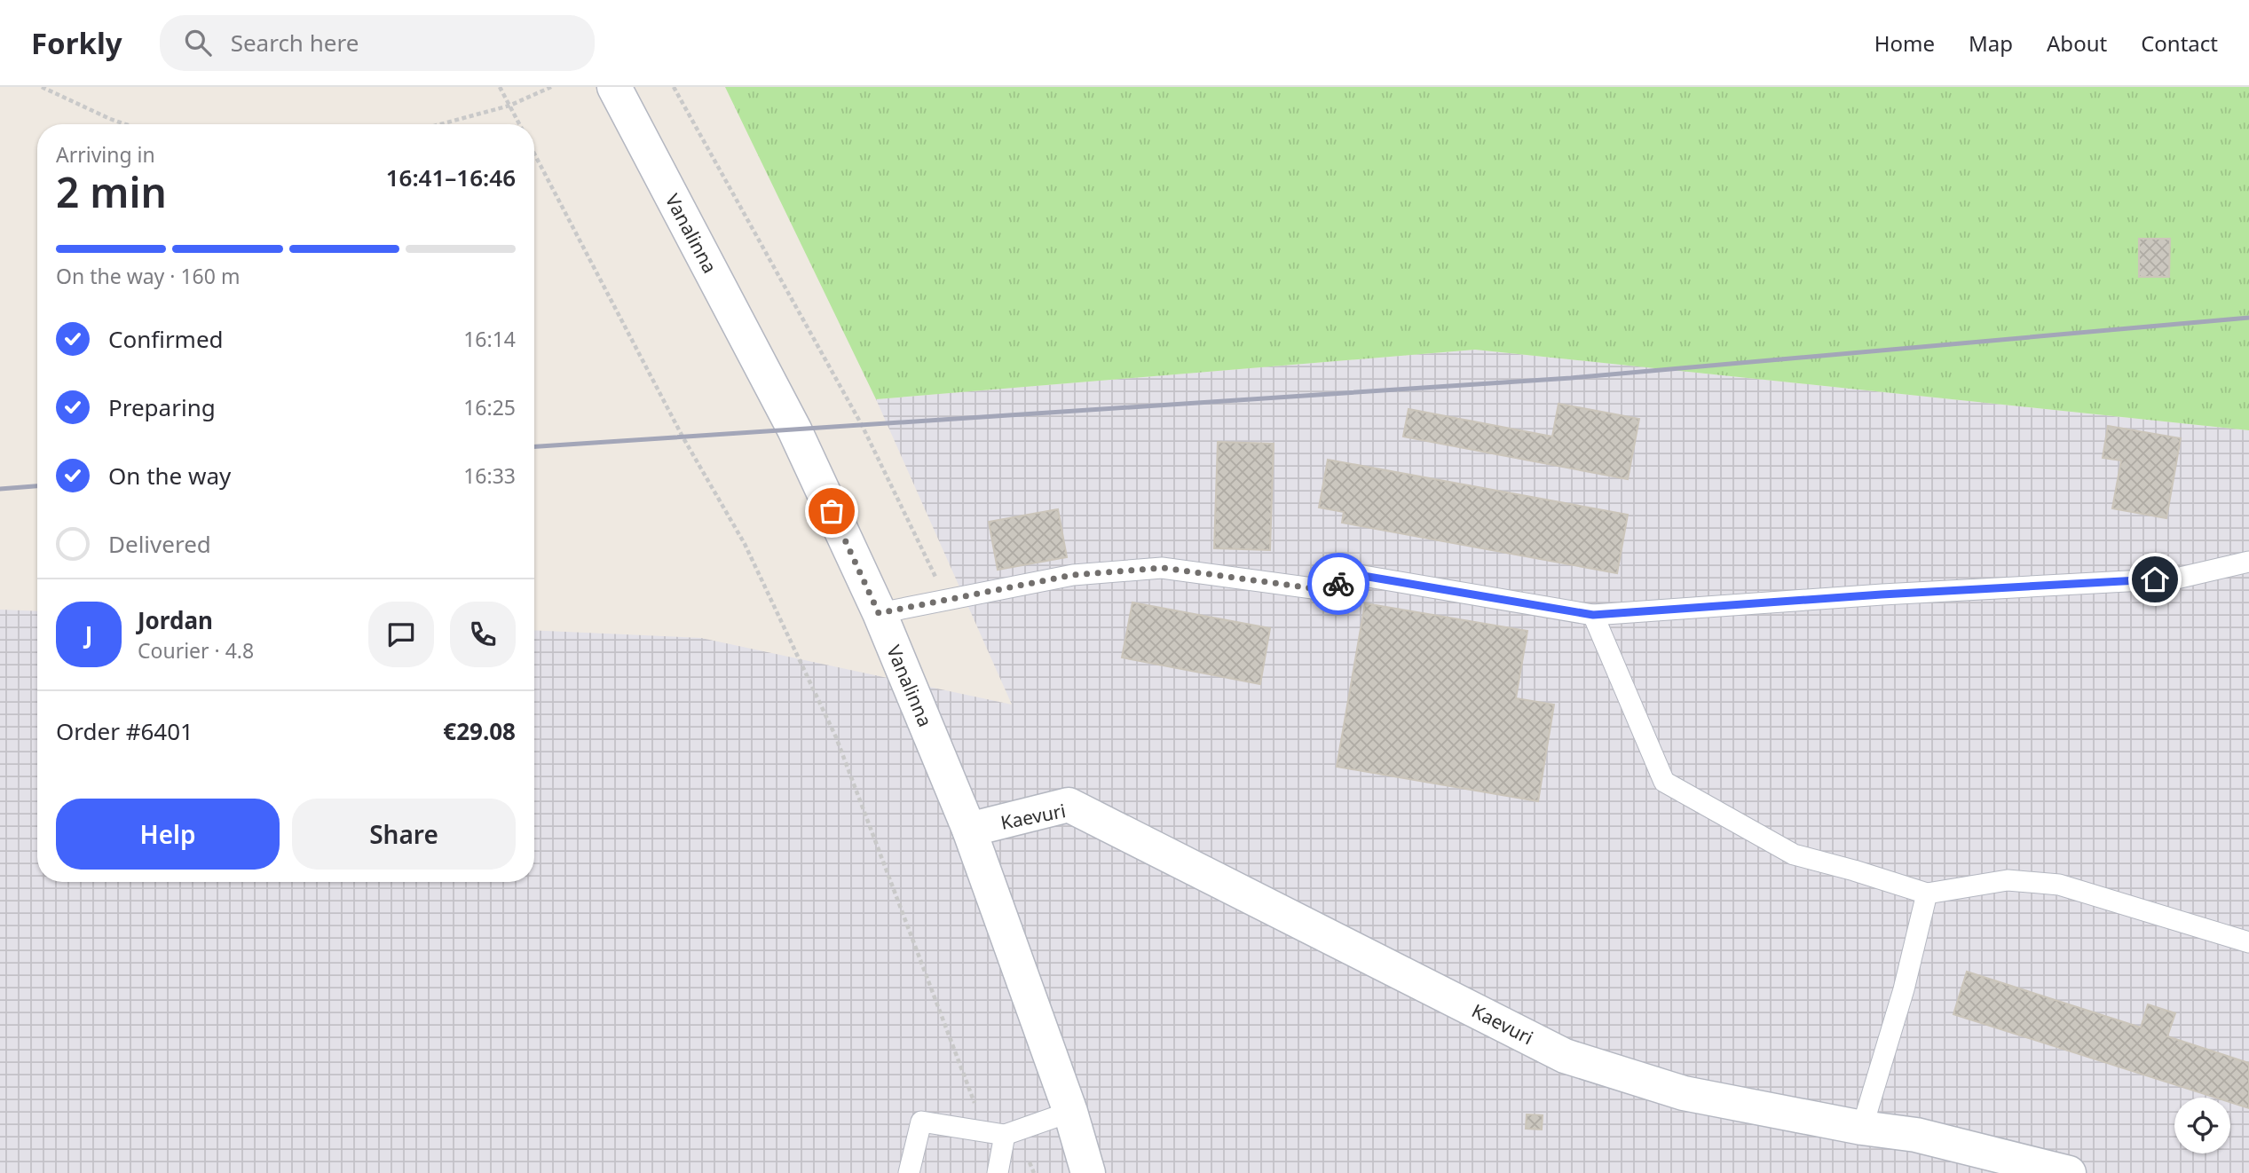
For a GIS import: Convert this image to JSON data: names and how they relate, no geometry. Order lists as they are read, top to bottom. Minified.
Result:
{"streets":{"street":["Vanalinna","Kaevuri"]},"crossings":[["Vanalinna","Kaevuri"]],"page":{"header":"Forkly","search":"Search here","nav":["Home","Map","About","Contact"],"heading":["2 min","Arriving in","16:41–16:46"],"panel":["Jordan","Courier · 4.8","Order #6401","€29.08"],"bar":"On the way · 160 m","list":[["Confirmed","16:14"],["Preparing","16:25"],["On the way","16:33"],"Delivered"],"round":"J","buttons":["Help","Share"]}}
